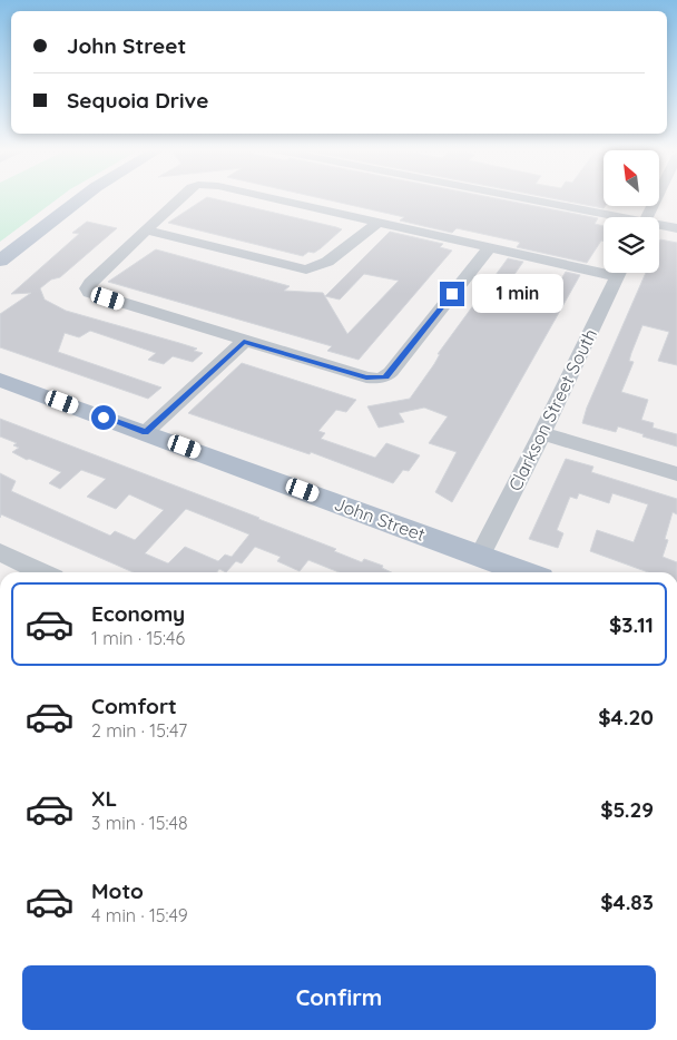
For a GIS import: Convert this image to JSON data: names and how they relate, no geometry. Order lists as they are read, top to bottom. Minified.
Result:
{"streets":{"main road":["John Street"],"street":["Clarkson Street South"]},"crossings":[["Clarkson Street South","John Street"]],"north":"top left","page":{"banner":["John Street","Sequoia Drive"],"bubble":"1 min","list":[{"name":"Economy","note":"1 min · 15:46","value":"$3.11"},{"name":"Comfort","note":"2 min · 15:47","value":"$4.20"},{"name":"XL","note":"3 min · 15:48","value":"$5.29"},{"name":"Moto","note":"4 min · 15:49","value":"$4.83"}],"buttons":"Confirm"}}
